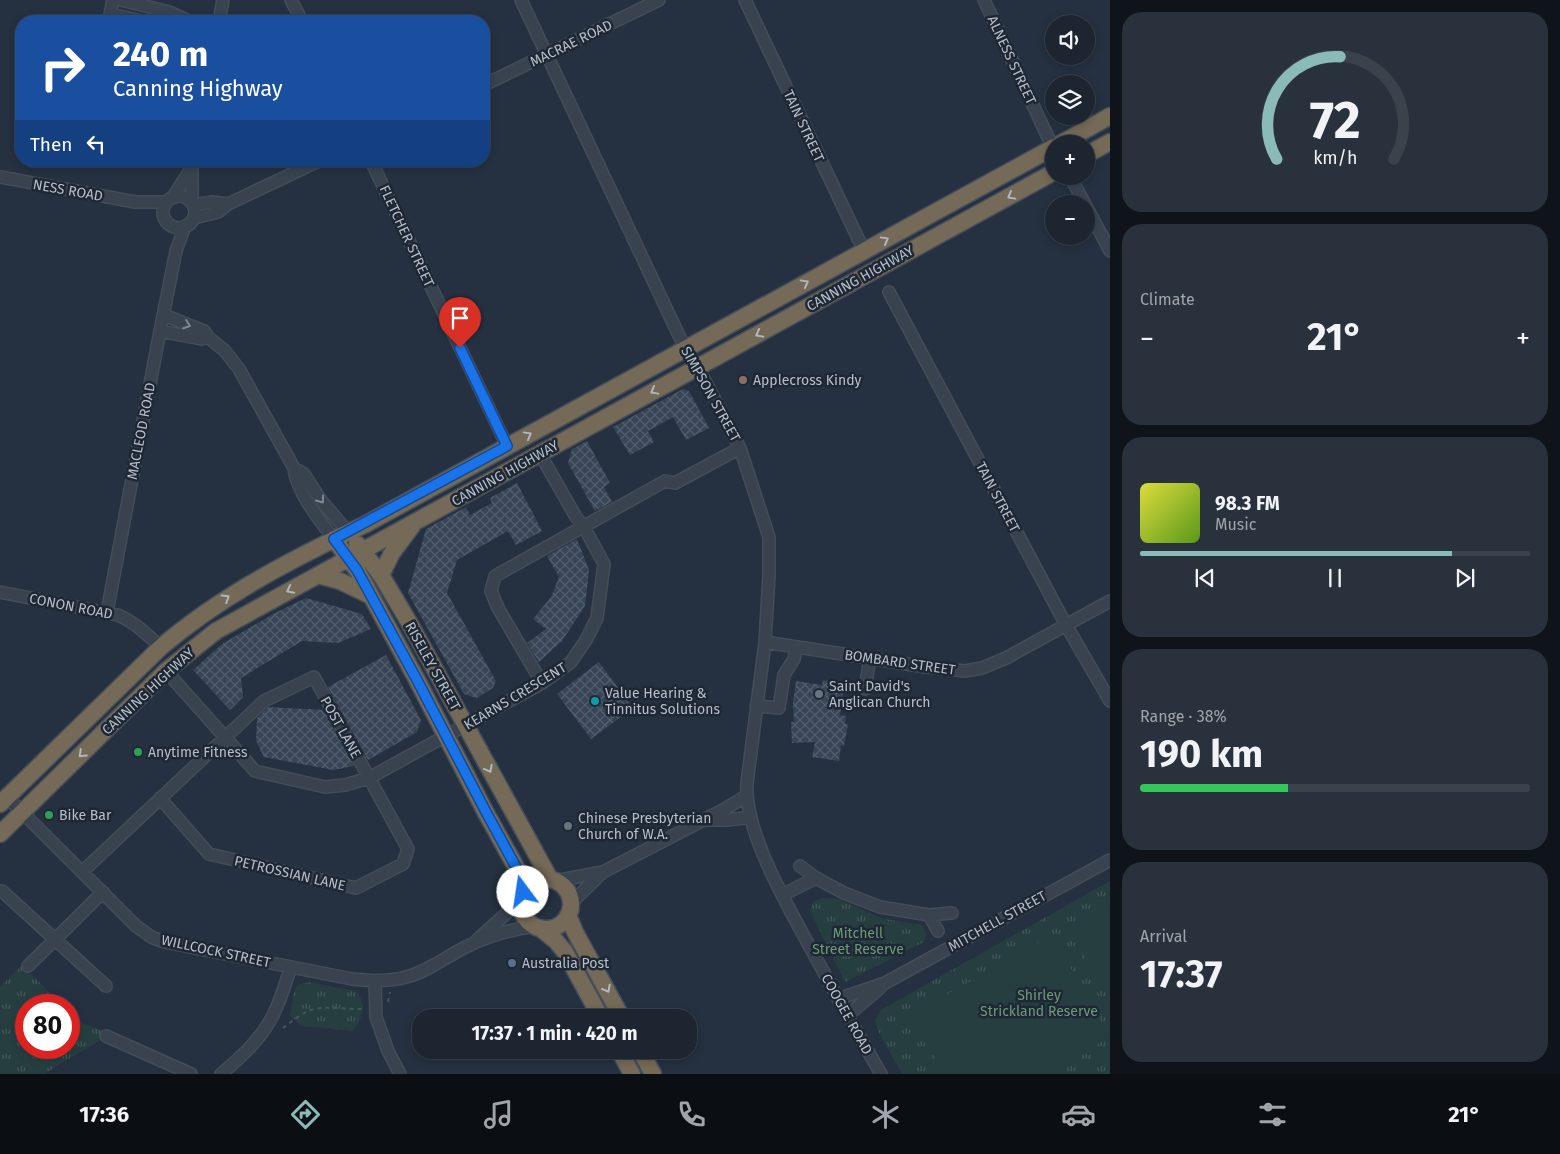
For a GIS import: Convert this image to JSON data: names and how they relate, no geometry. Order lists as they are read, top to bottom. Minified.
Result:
{"streets":{"highway":["CANNING HIGHWAY","RISELEY STREET"],"street":["MACRAE ROAD","ALNESS STREET","TAIN STREET","NESS ROAD","FLETCHER STREET","SIMPSON STREET","MACLEOD ROAD","CONON ROAD","BOMBARD STREET","KEARNS CRESCENT","POST LANE","PETROSSIAN LANE","MITCHELL STREET","WILLCOCK STREET","COOGEE ROAD"]},"crossings":[["MACRAE ROAD","SIMPSON STREET"],["TAIN STREET","CANNING HIGHWAY"],["TAIN STREET","BOMBARD STREET"],["NESS ROAD","MACLEOD ROAD"],["FLETCHER STREET","CANNING HIGHWAY"],["CANNING HIGHWAY","SIMPSON STREET"],["CANNING HIGHWAY","CONON ROAD"],["CANNING HIGHWAY","RISELEY STREET"],["CANNING HIGHWAY","KEARNS CRESCENT"],["CANNING HIGHWAY","WILLCOCK STREET"],["SIMPSON STREET","BOMBARD STREET"],["SIMPSON STREET","COOGEE ROAD"],["MACLEOD ROAD","CONON ROAD"],["MACLEOD ROAD","RISELEY STREET"],["RISELEY STREET","KEARNS CRESCENT"],["RISELEY STREET","WILLCOCK STREET"],["KEARNS CRESCENT","POST LANE"],["KEARNS CRESCENT","PETROSSIAN LANE"],["POST LANE","PETROSSIAN LANE"],["MITCHELL STREET","COOGEE ROAD"]],"parks":["Mitchell Street Reserve","Shirley Strickland Reserve"],"places":["Applecross Kindy","Saint David's Anglican Church","Value Hearing & Tinnitus Solutions","Anytime Fitness","Bike Bar","Chinese Presbyterian Church of W.A.","Australia Post"],"page":{"map_buttons":["+","−"],"turn":["240 m","Canning Highway"],"then":"Then","tile":["Climate",["Range · 38%","190 km"],["Arrival","17:37"]],"heat":["−","21°","+"],"song":["98.3 FM","Music"],"limit":"80","trip":"17:37 · 1 min · 420 m","tabs":["17:36","21°"],"gauge":["72","km/h"]}}
